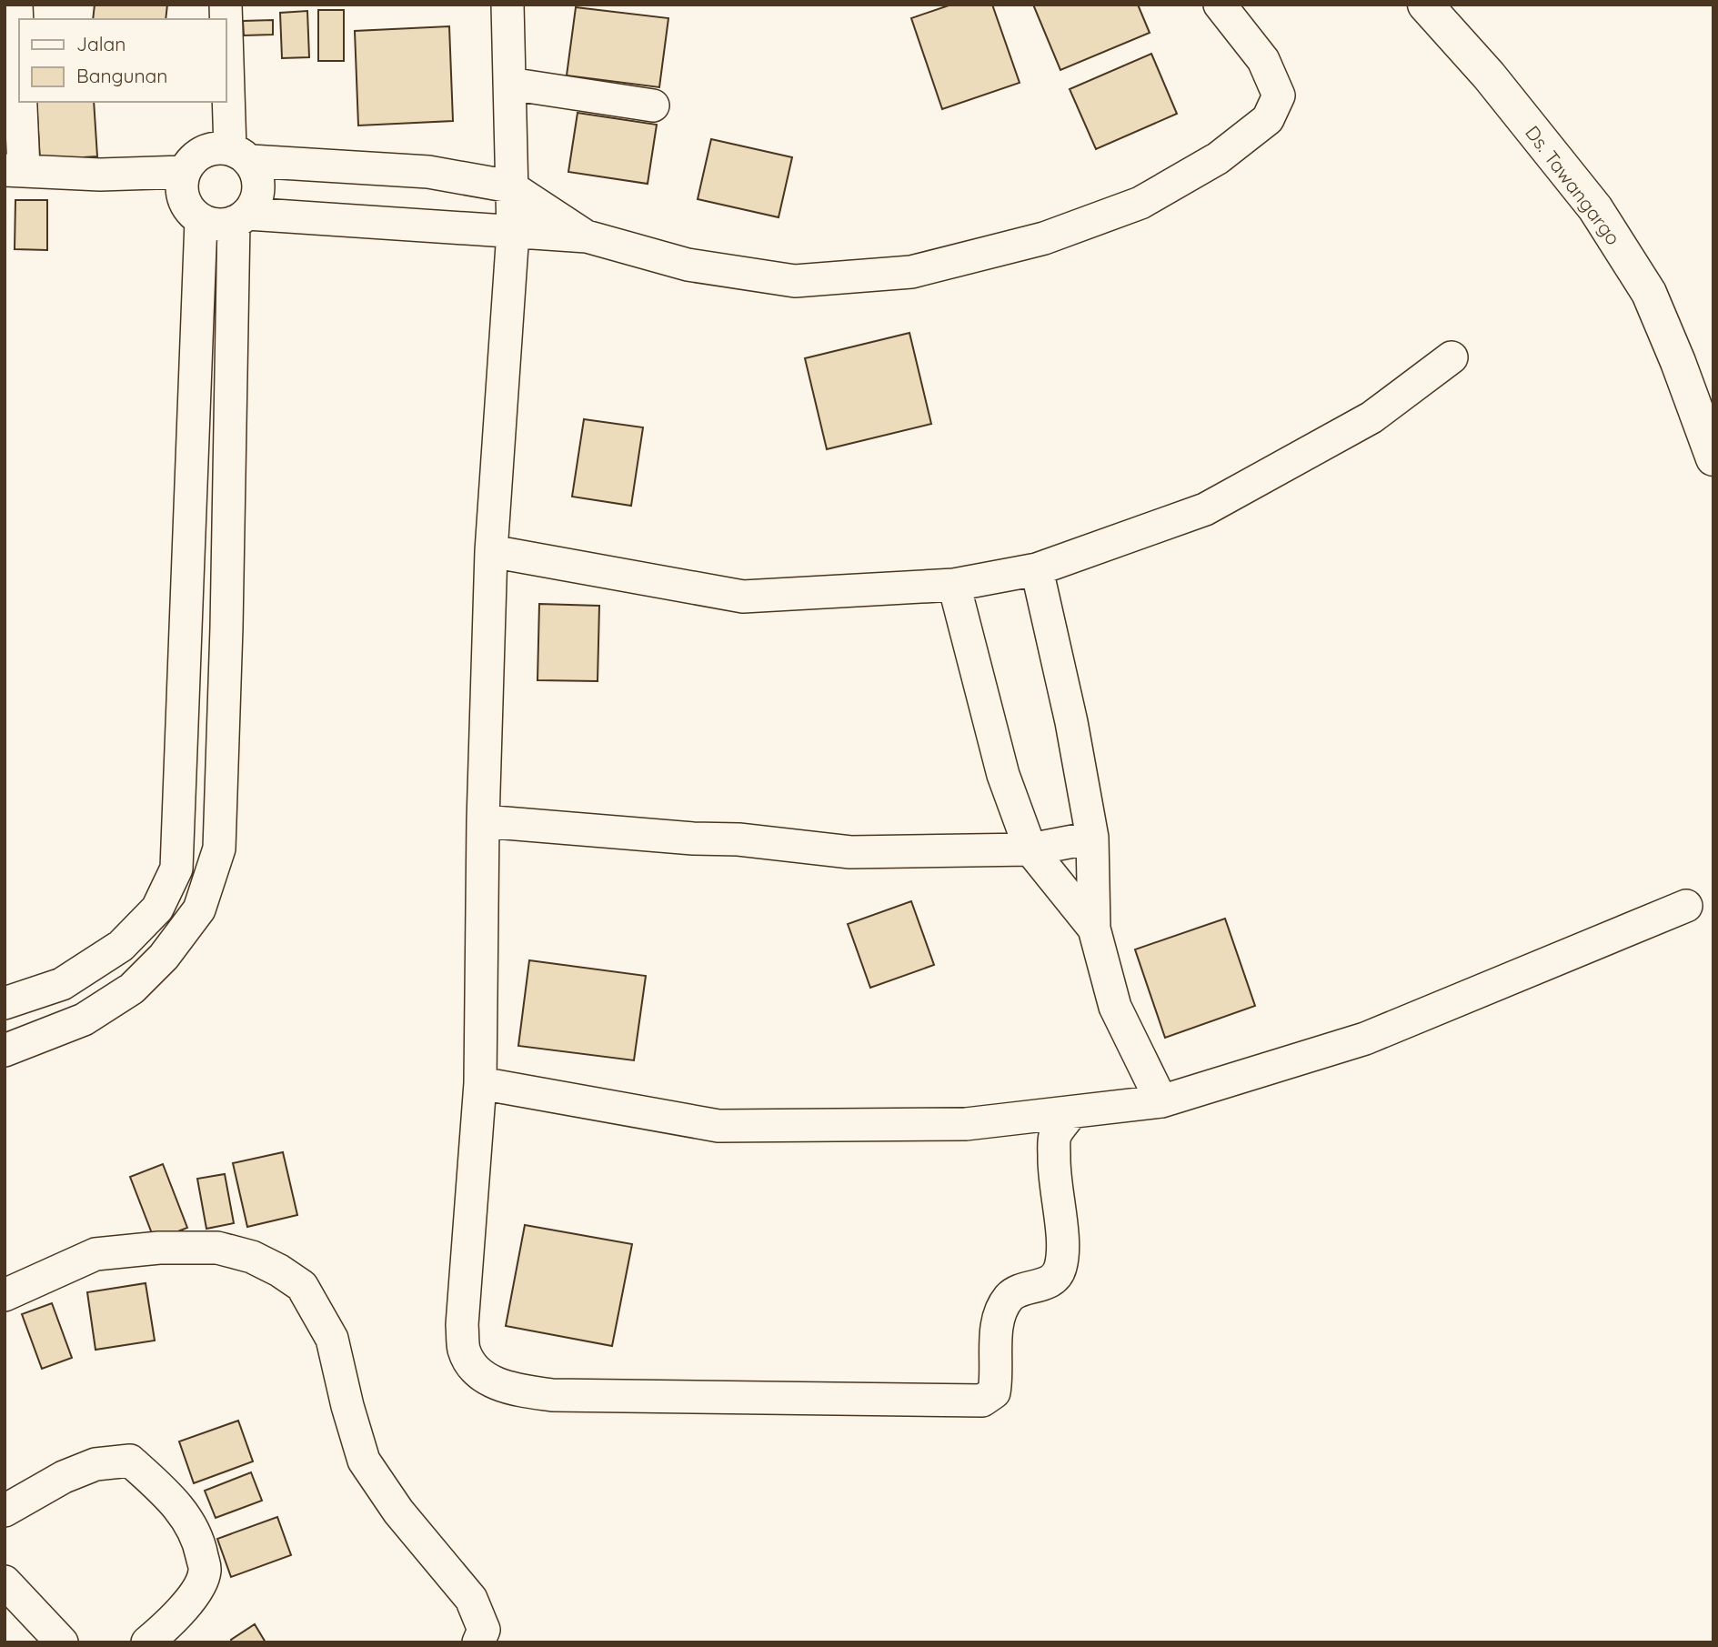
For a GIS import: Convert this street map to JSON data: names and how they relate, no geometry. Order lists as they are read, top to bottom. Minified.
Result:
{"streets":{"street":["Ds. Tawangargo"]},"legend":["Jalan","Bangunan"]}
